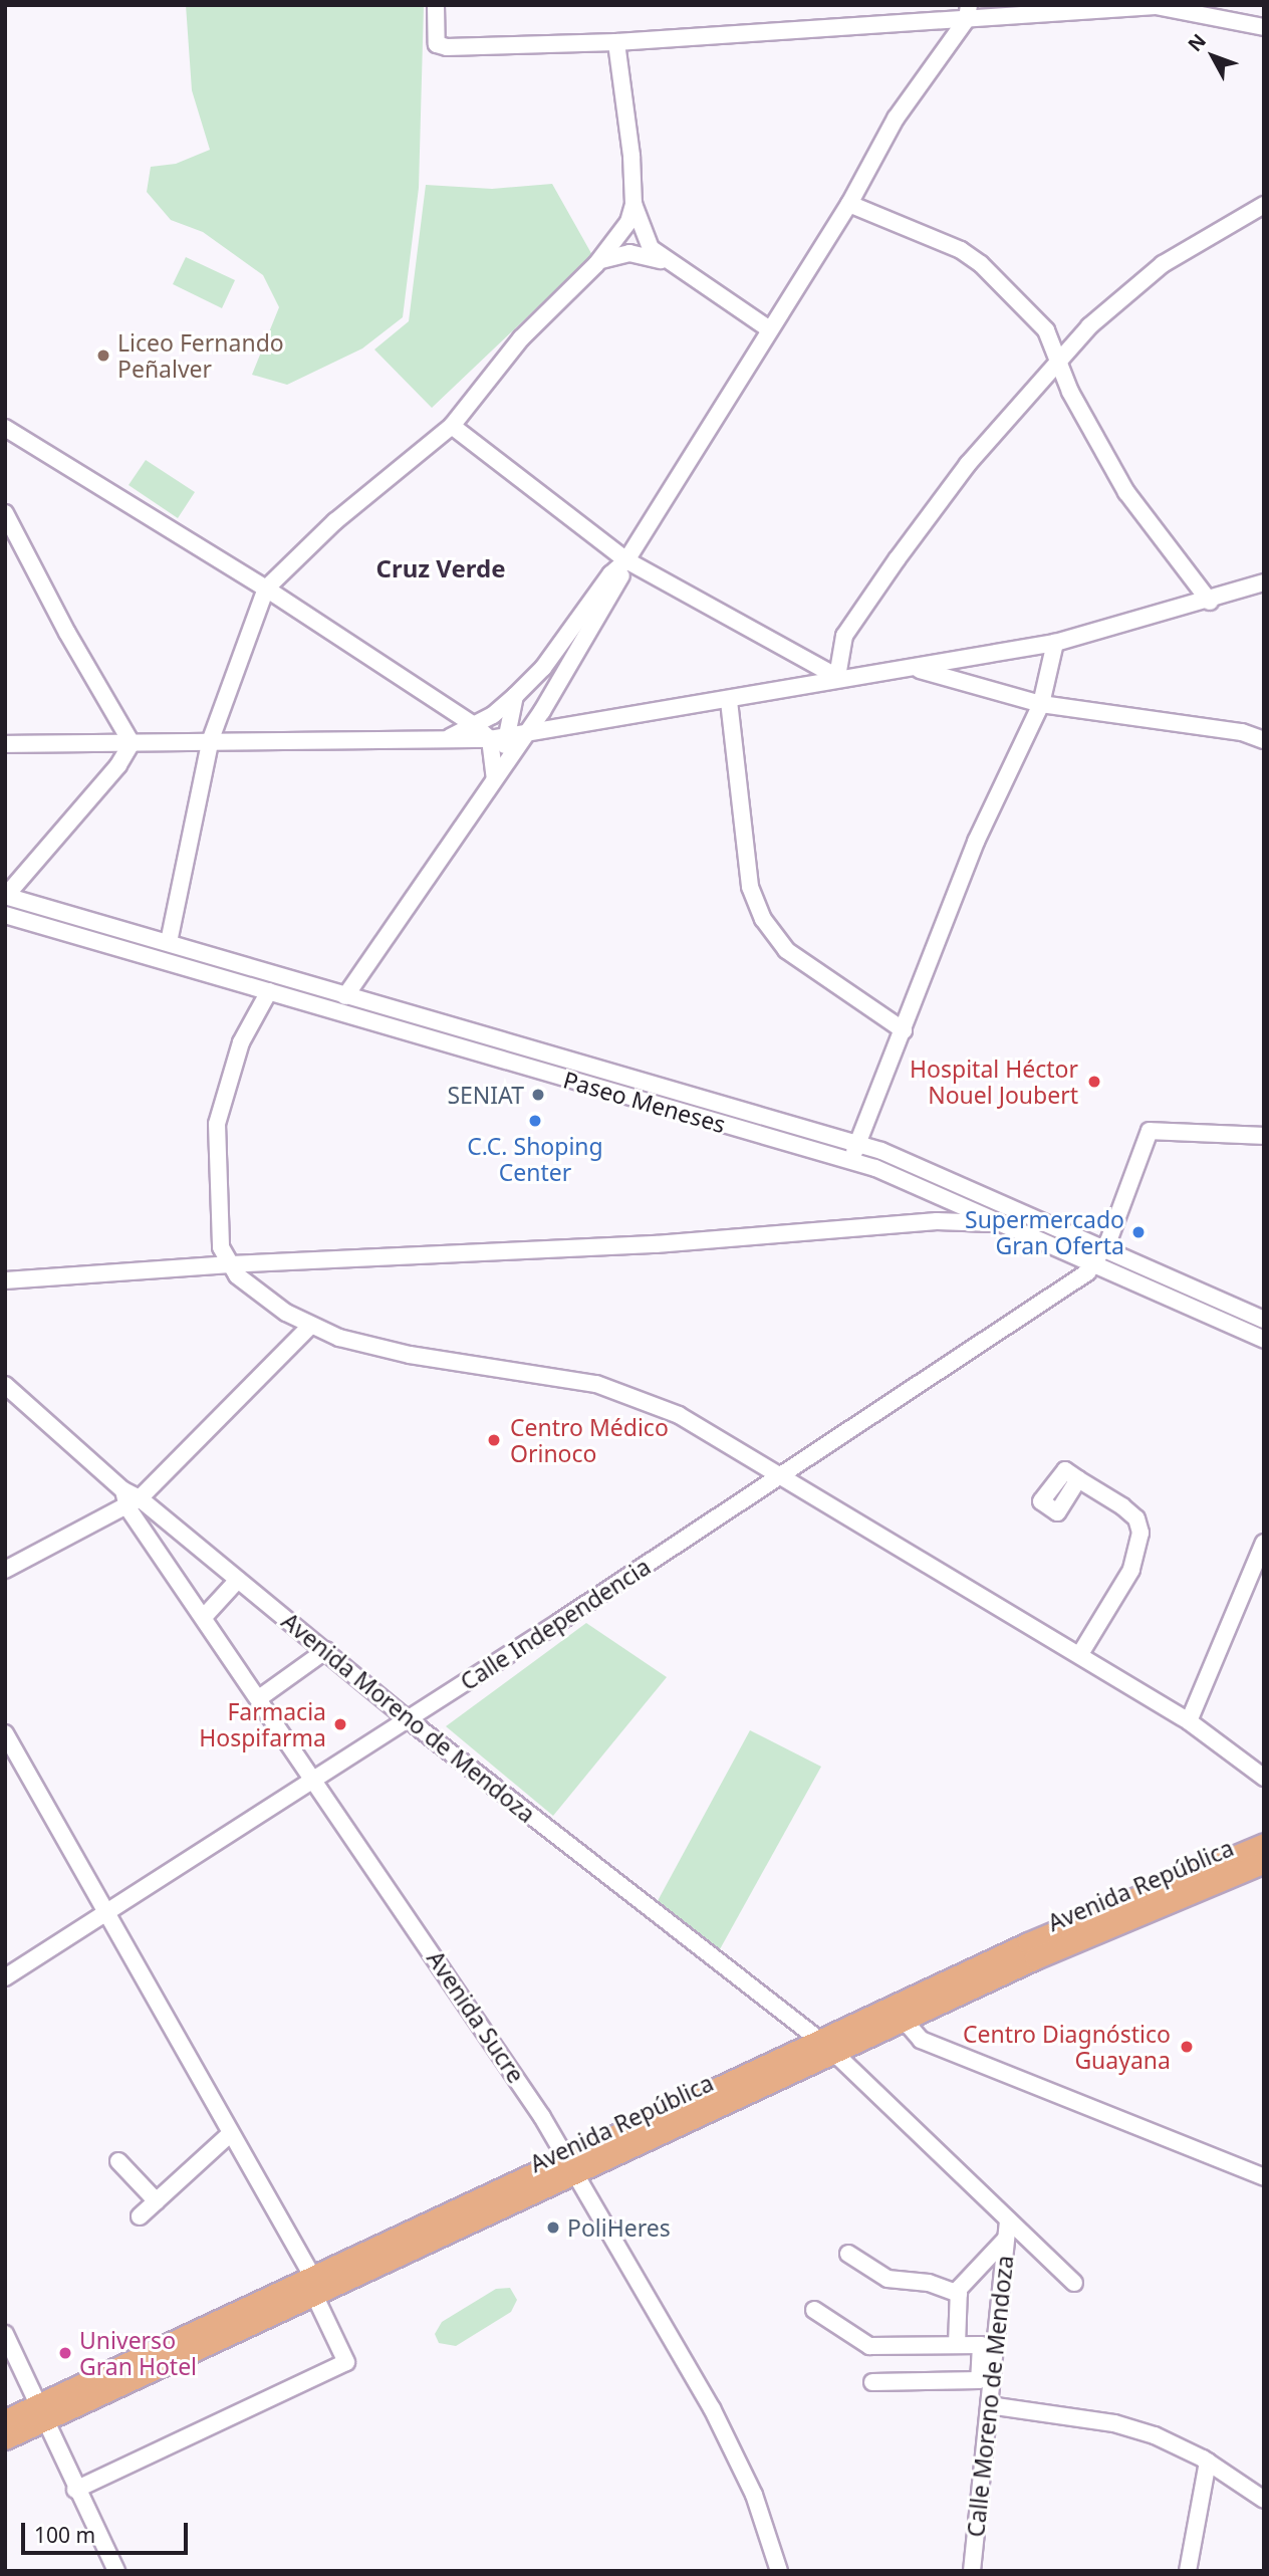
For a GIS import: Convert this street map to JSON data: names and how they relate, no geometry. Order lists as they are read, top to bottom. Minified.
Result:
{"streets":{"main road":["Avenida República"],"street":["Paseo Meneses","Calle Independencia","Avenida Moreno de Mendoza","Avenida Sucre","Calle Moreno de Mendoza"]},"crossings":[["Paseo Meneses","Calle Independencia"],["Calle Independencia","Avenida Moreno de Mendoza"],["Calle Independencia","Avenida Sucre"],["Avenida Moreno de Mendoza","Avenida República"],["Avenida Moreno de Mendoza","Avenida Sucre"],["Avenida Moreno de Mendoza","Calle Moreno de Mendoza"],["Avenida República","Avenida Sucre"],["Avenida República","Calle Moreno de Mendoza"]],"districts":["Cruz Verde"],"places":["Liceo Fernando Peñalver","Hospital Héctor Nouel Joubert","SENIAT","C.C. Shoping Center","Supermercado Gran Oferta","Centro Médico Orinoco","Farmacia Hospifarma","Centro Diagnóstico Guayana","PoliHeres","Universo Gran Hotel"],"scale_bar":"100 m","north":"top left"}
